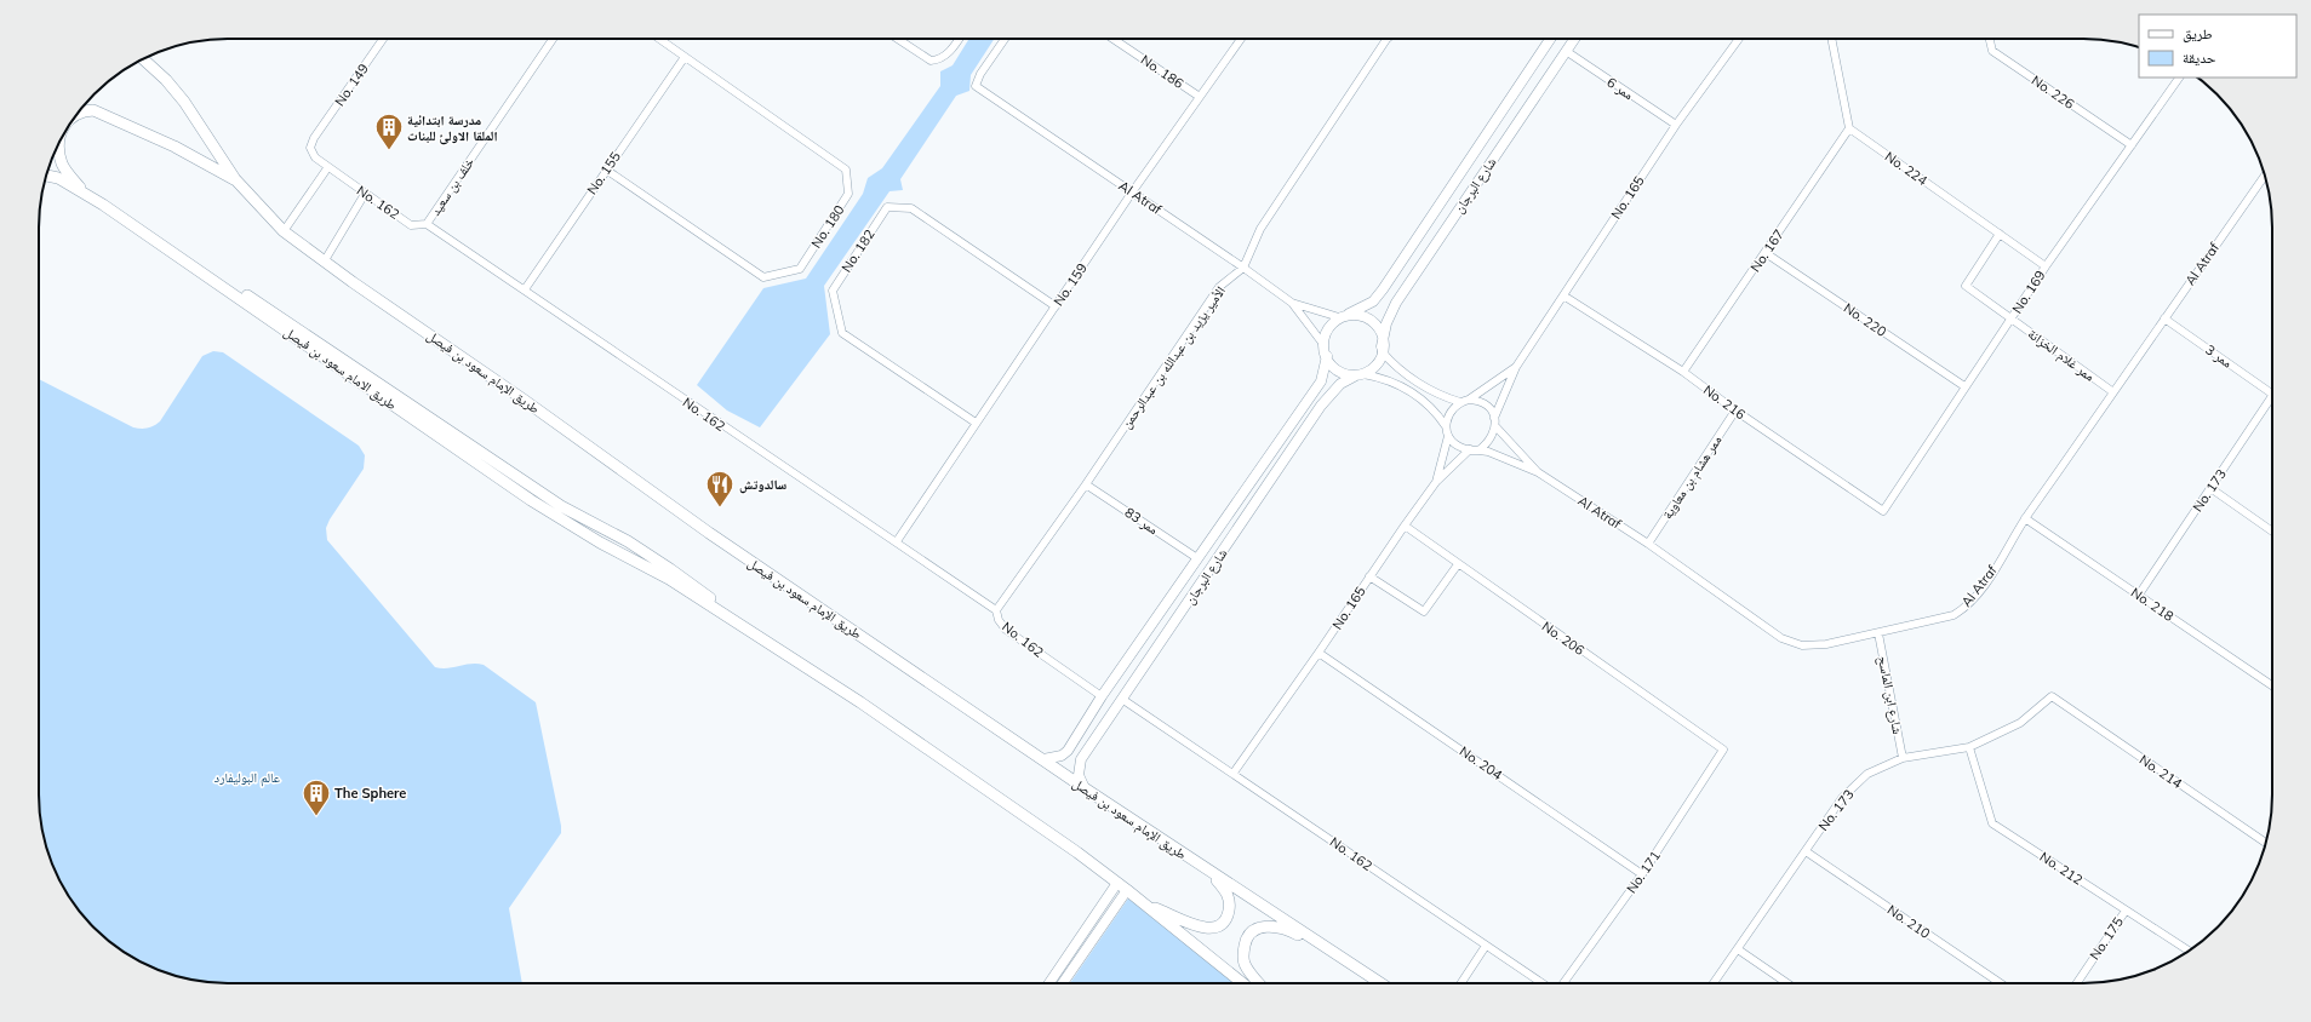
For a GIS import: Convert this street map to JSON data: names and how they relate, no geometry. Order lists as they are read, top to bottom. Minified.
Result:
{"streets":{"main road":["طريق الامام سعود بن فيصل","طريق الإمام سعود بن فيصل"],"street":["No. 186","No. 149","ممر 6","No. 226","No. 224","No. 155","شارع البرجان","خلف بن سعيد","Al Atraf","No. 165","No. 162","No. 180","No. 182","No. 167","No. 159","No. 169","No. 220","ممر غلام الخزانة","ممر 3","الأمير يزيد بن عبدالله بن عبدالرحمن","No. 216","ممر هشام بن معاوية","No. 173","ممر 83","No. 218","No. 206","شارع ابن الماسح","No. 204","No. 214","No. 212","No. 171","No. 210","No. 175"]},"crossings":[["No. 186","No. 159"],["No. 149","No. 162"],["ممر 6","شارع البرجان"],["ممر 6","No. 165"],["No. 226","No. 169"],["No. 224","No. 167"],["No. 224","No. 169"],["No. 224","ممر غلام الخزانة"],["No. 155","No. 162"],["No. 155","No. 180"],["شارع البرجان","No. 162"],["شارع البرجان","طريق الإمام سعود بن فيصل"],["شارع البرجان","ممر 83"],["خلف بن سعيد","No. 162"],["Al Atraf","No. 165"],["Al Atraf","No. 159"],["Al Atraf","ممر غلام الخزانة"],["Al Atraf","ممر 3"],["Al Atraf","الأمير يزيد بن عبدالله بن عبدالرحمن"],["Al Atraf","ممر هشام بن معاوية"],["Al Atraf","No. 218"],["Al Atraf","شارع ابن الماسح"],["No. 165","No. 162"],["No. 165","No. 216"],["No. 165","No. 206"],["No. 165","No. 204"],["No. 162","No. 159"],["No. 162","الأمير يزيد بن عبدالله بن عبدالرحمن"],["No. 182","No. 159"],["No. 167","No. 220"],["No. 167","No. 216"],["No. 169","No. 220"],["No. 169","ممر غلام الخزانة"],["No. 169","No. 216"],["الأمير يزيد بن عبدالله بن عبدالرحمن","ممر 83"],["No. 216","ممر هشام بن معاوية"],["No. 173","No. 218"],["No. 173","شارع ابن الماسح"],["No. 173","No. 214"],["No. 173","No. 212"],["No. 173","No. 210"],["No. 206","No. 171"],["No. 204","No. 171"],["No. 212","No. 175"]],"parks":["عالم البوليفارد"],"places":{"building":["مدرسة ابتدائية الملقا الاولئ للبنات","The Sphere"],"restaurant":["سالدوتش"]},"legend":["طريق","حديقة"]}
